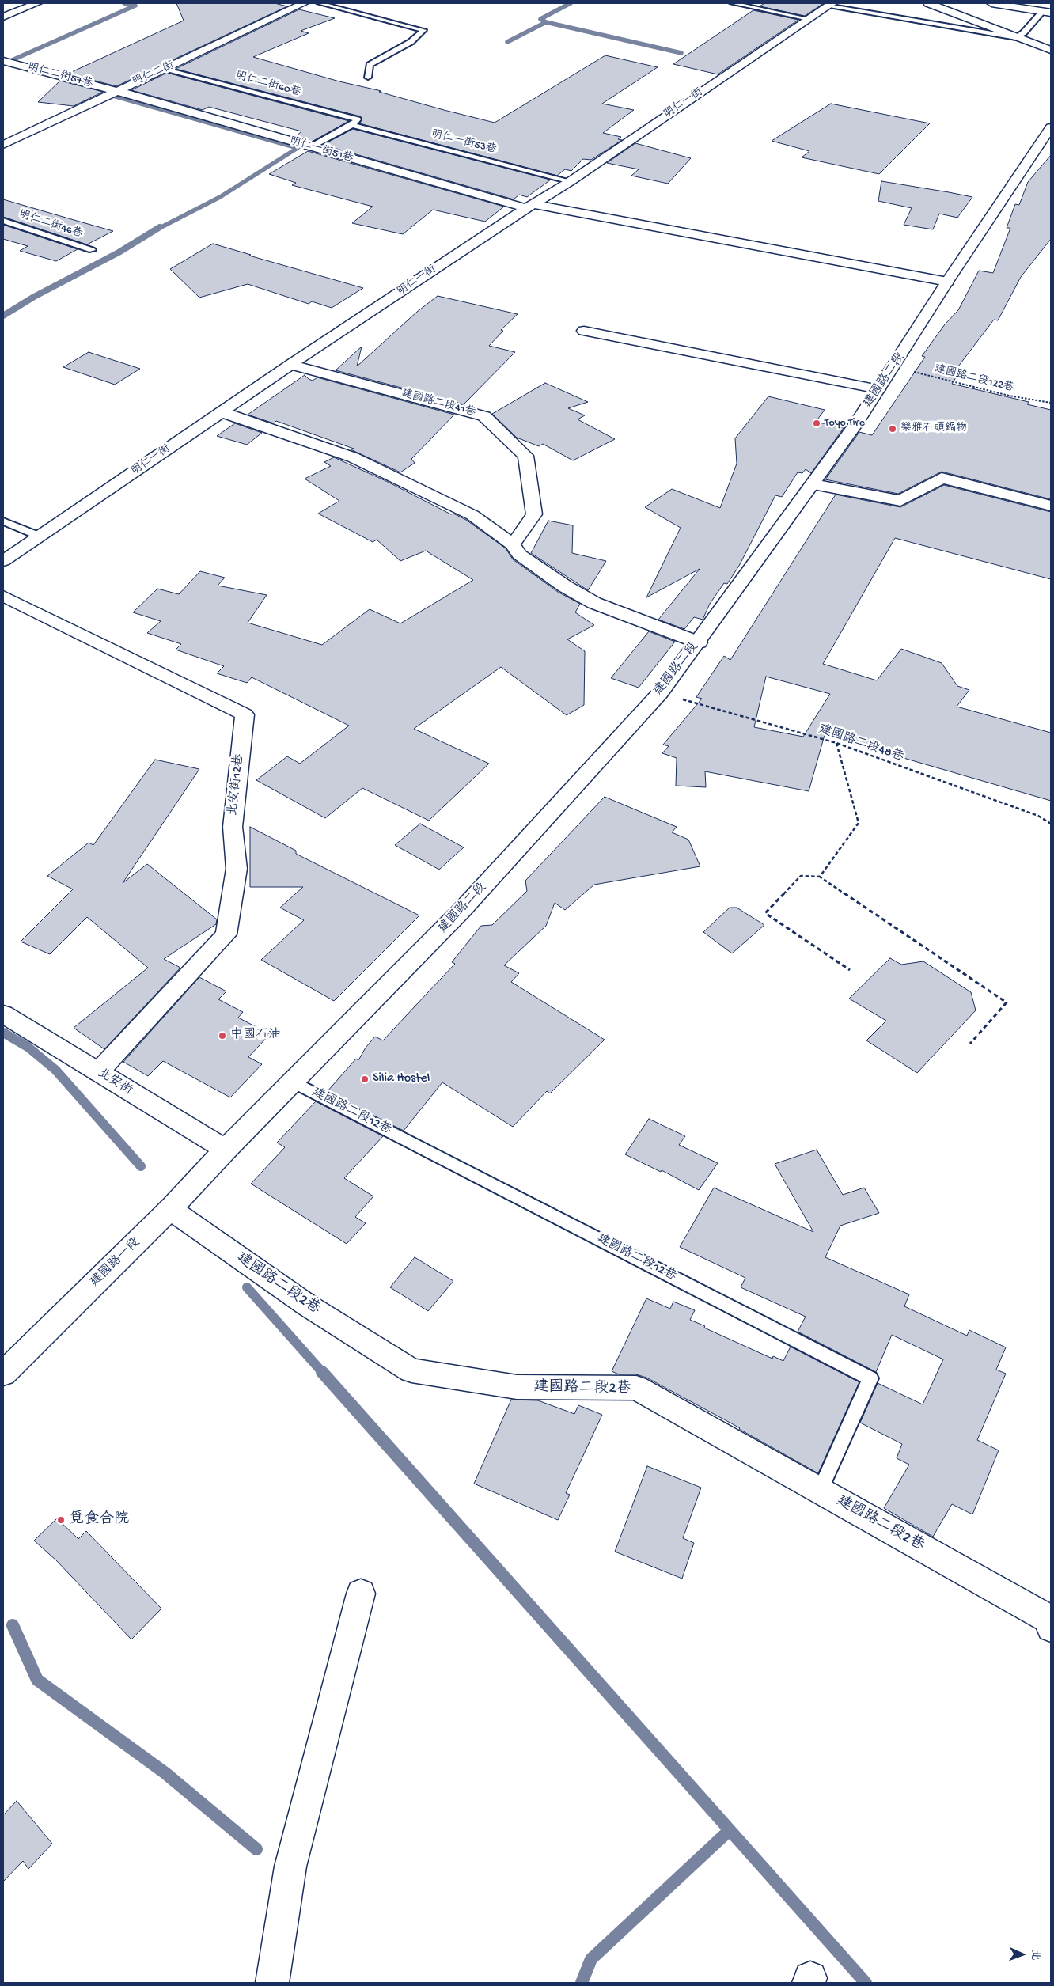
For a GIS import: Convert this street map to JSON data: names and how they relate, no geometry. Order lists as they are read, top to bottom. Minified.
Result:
{"streets":{"street":["明仁二街","明仁二街57巷","明仁一街","明仁一街51巷","建國路二段","建國路二段41巷","北安街12巷","北安街","建國路一段","建國路二段2巷"],"lane":["明仁二街60巷","明仁一街53巷","明仁二街46巷","建國路二段12巷"],"path":["建國路二段122巷","建國路二段48巷"]},"crossings":[["明仁二街","明仁二街57巷"],["明仁二街","明仁二街60巷"],["明仁二街","明仁一街51巷"],["明仁二街57巷","明仁一街51巷"],["明仁二街60巷","明仁一街53巷"],["明仁一街","明仁一街53巷"],["明仁一街","明仁一街51巷"],["明仁一街","建國路二段41巷"],["明仁一街51巷","建國路二段"],["建國路二段122巷","建國路二段"],["建國路二段","建國路二段48巷"],["建國路二段","北安街"],["建國路二段","建國路二段12巷"],["建國路二段","建國路一段"],["北安街12巷","北安街"],["北安街","建國路一段"],["建國路二段12巷","建國路二段2巷"],["建國路一段","建國路二段2巷"]],"places":["Toyo Tire","樂雅石頭鍋物","中國石油","Silia Hostel","覓食合院"],"north":"right"}
